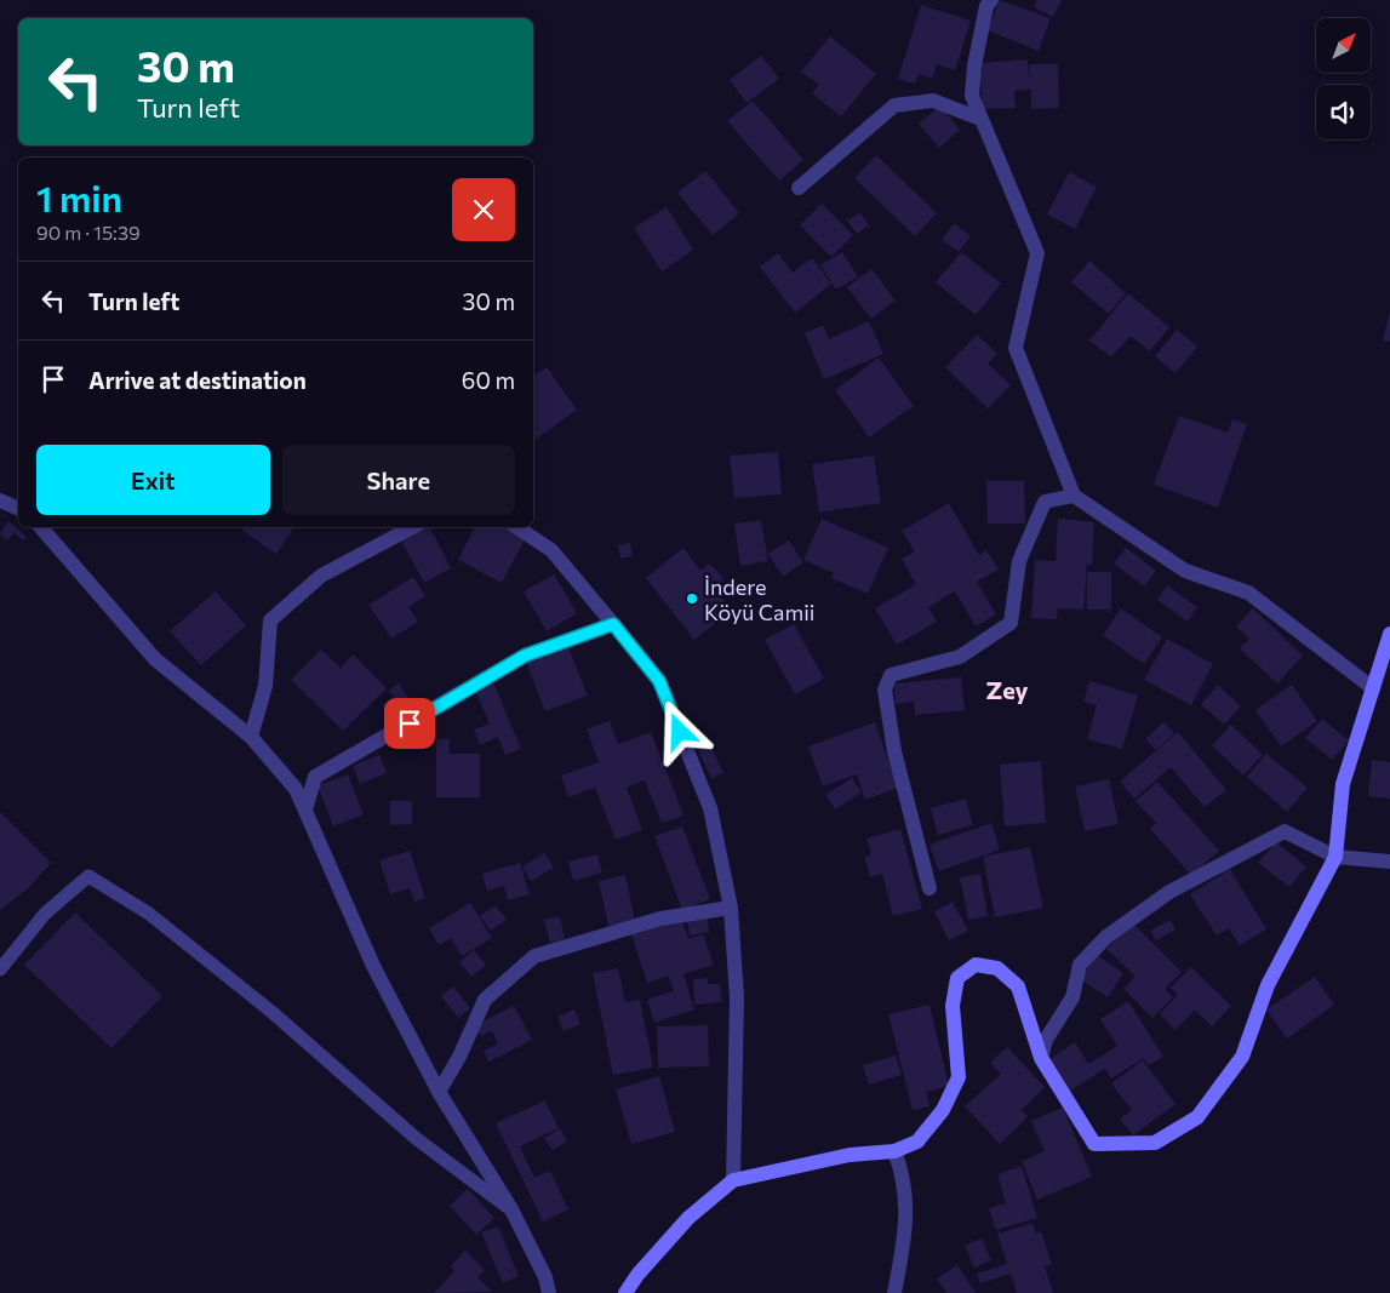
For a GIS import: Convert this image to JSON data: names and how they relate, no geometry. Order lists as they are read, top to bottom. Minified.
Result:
{"districts":["Zey"],"places":["İndere Köyü Camii"],"north":"top right","page":{"turn":["30 m","Turn left"],"heading":["1 min","90 m · 15:39"],"list":[{"name":"Turn left","value":"30 m"},{"name":"Arrive at destination","value":"60 m"}],"buttons":["Exit","Share"]}}
